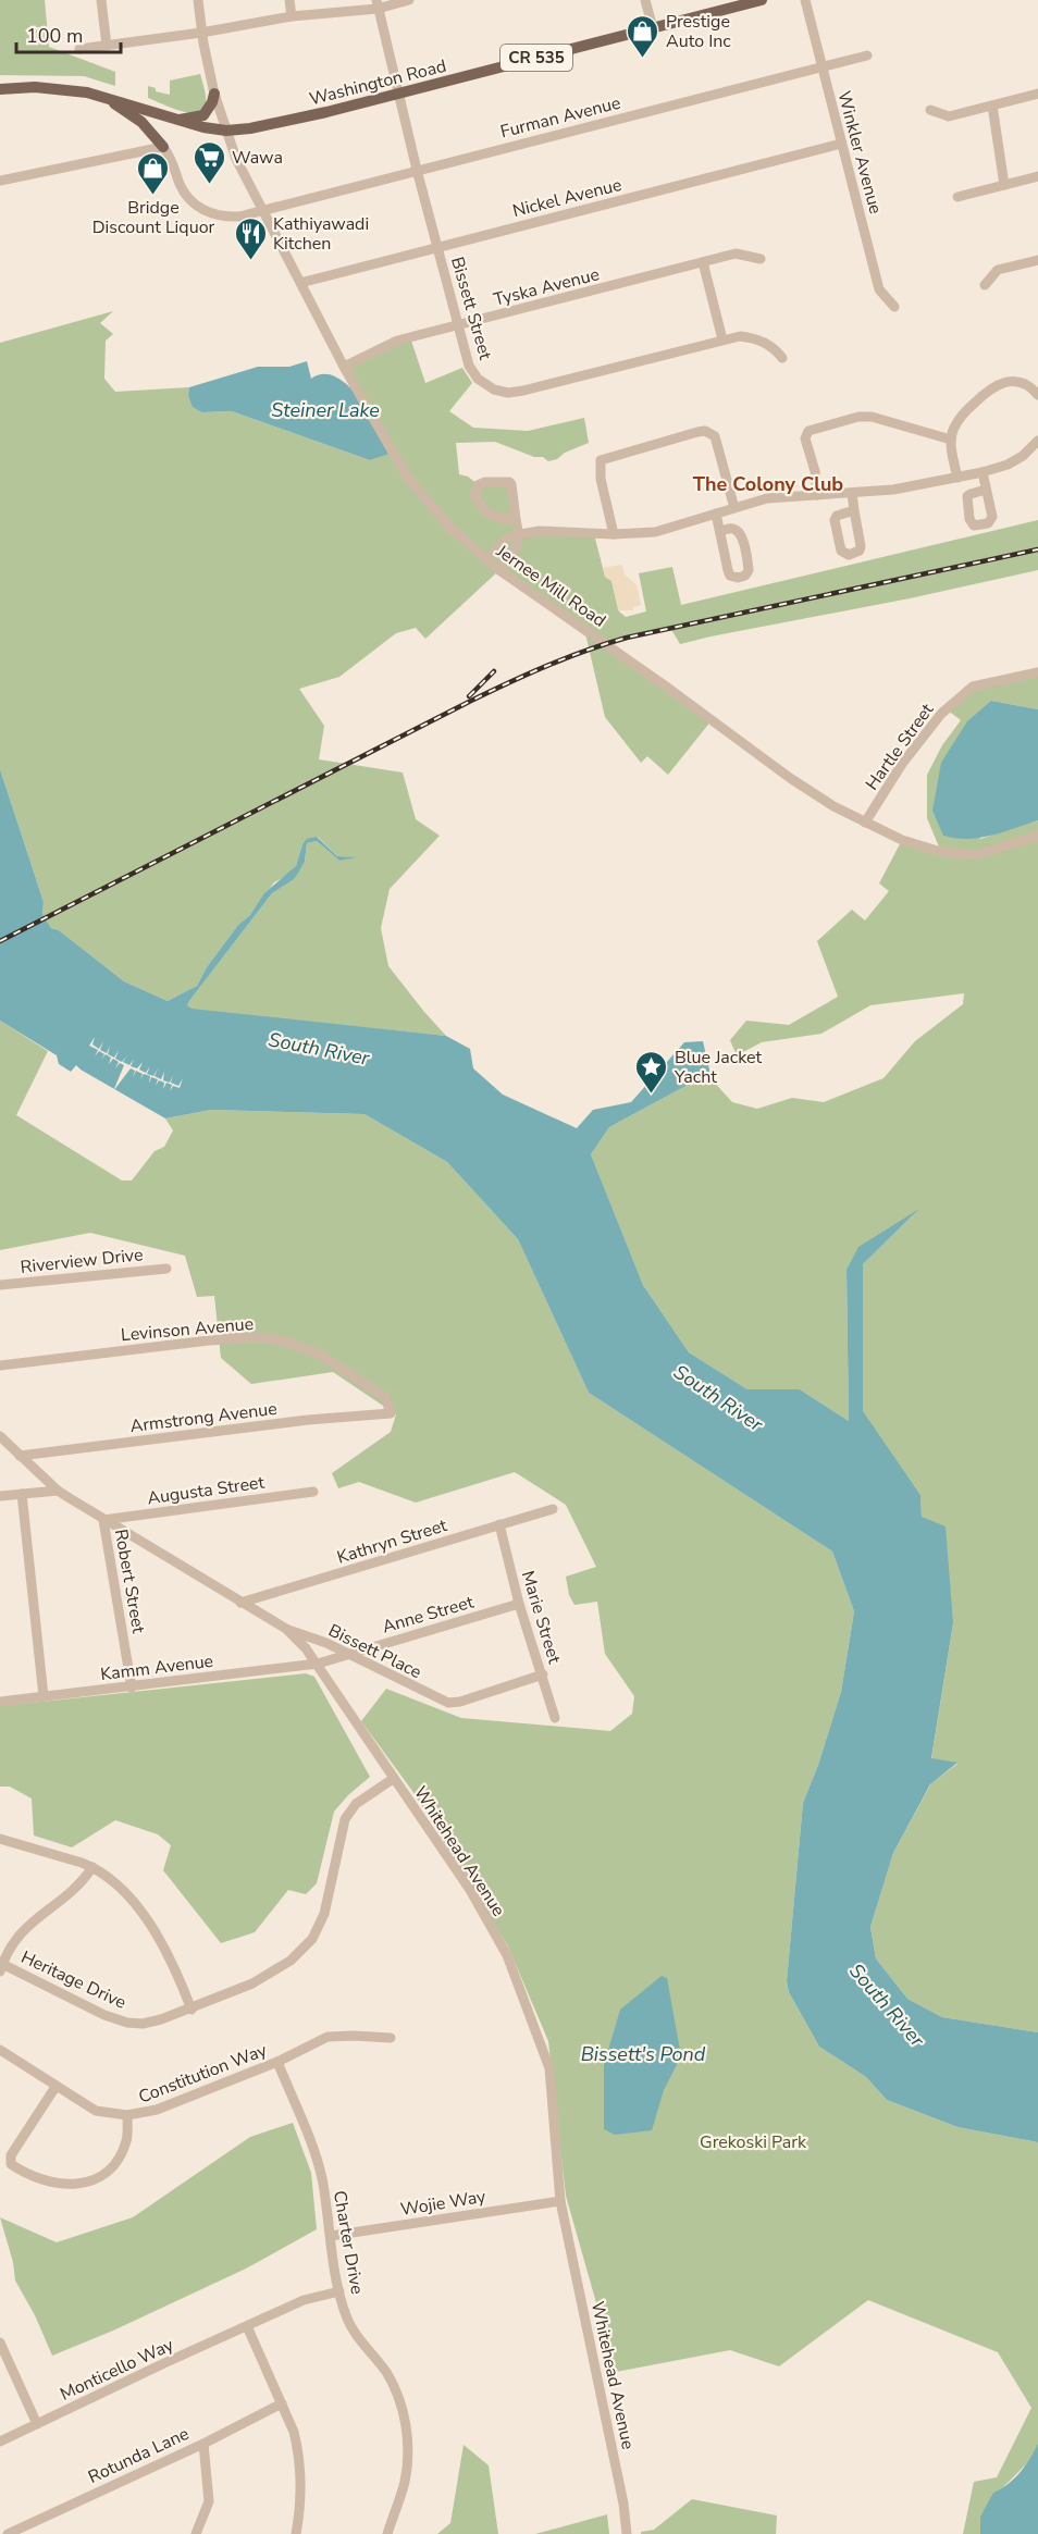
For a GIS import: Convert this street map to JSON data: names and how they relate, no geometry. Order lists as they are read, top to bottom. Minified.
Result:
{"streets":{"main road":["CR 535","Washington Road"],"street":["Furman Avenue","Winkler Avenue","Nickel Avenue","Tyska Avenue","Bissett Street","Jernee Mill Road","Hartle Street","Riverview Drive","Levinson Avenue","Armstrong Avenue","Augusta Street","Kathryn Street","Robert Street","Anne Street","Marie Street","Bissett Place","Kamm Avenue","Whitehead Avenue","Heritage Drive","Constitution Way","Wojie Way","Charter Drive","Monticello Way","Rotunda Lane"]},"crossings":[["Washington Road","Bissett Street"],["Washington Road","Jernee Mill Road"],["Furman Avenue","Winkler Avenue"],["Furman Avenue","Bissett Street"],["Furman Avenue","Jernee Mill Road"],["Winkler Avenue","Nickel Avenue"],["Nickel Avenue","Bissett Street"],["Nickel Avenue","Jernee Mill Road"],["Tyska Avenue","Bissett Street"],["Tyska Avenue","Jernee Mill Road"],["Jernee Mill Road","Hartle Street"],["Levinson Avenue","Armstrong Avenue"],["Armstrong Avenue","Whitehead Avenue"],["Augusta Street","Robert Street"],["Augusta Street","Whitehead Avenue"],["Kathryn Street","Marie Street"],["Kathryn Street","Whitehead Avenue"],["Robert Street","Kamm Avenue"],["Robert Street","Whitehead Avenue"],["Anne Street","Marie Street"],["Anne Street","Bissett Place"],["Anne Street","Kamm Avenue"],["Anne Street","Whitehead Avenue"],["Marie Street","Bissett Place"],["Bissett Place","Whitehead Avenue"],["Kamm Avenue","Whitehead Avenue"],["Whitehead Avenue","Heritage Drive"],["Whitehead Avenue","Wojie Way"],["Constitution Way","Charter Drive"],["Wojie Way","Charter Drive"],["Charter Drive","Monticello Way"]],"districts":["The Colony Club"],"water":["Steiner Lake","South River","Bissett's Pond"],"parks":["Grekoski Park"],"places":{"shop":["Prestige Auto Inc","Bridge Discount Liquor"],"supermarket":["Wawa"],"restaurant":["Kathiyawadi Kitchen"],"place":["Blue Jacket Yacht"]},"scale_bar":"100 m"}
